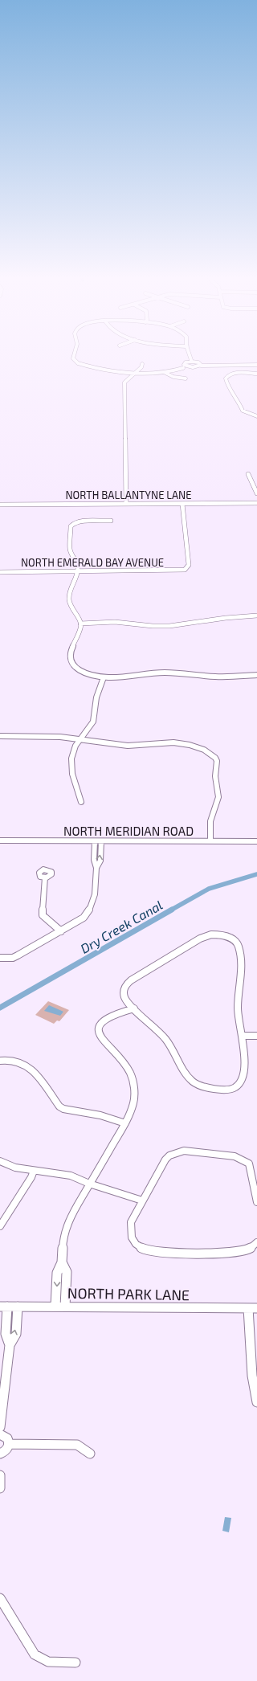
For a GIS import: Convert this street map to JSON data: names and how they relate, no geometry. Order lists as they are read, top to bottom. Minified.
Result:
{"streets":{"street":["NORTH BALLANTYNE LANE","NORTH EMERALD BAY AVENUE","NORTH MERIDIAN ROAD","NORTH PARK LANE"]},"crossings":[["NORTH BALLANTYNE LANE","NORTH EMERALD BAY AVENUE"]],"water":["Dry Creek Canal"]}
